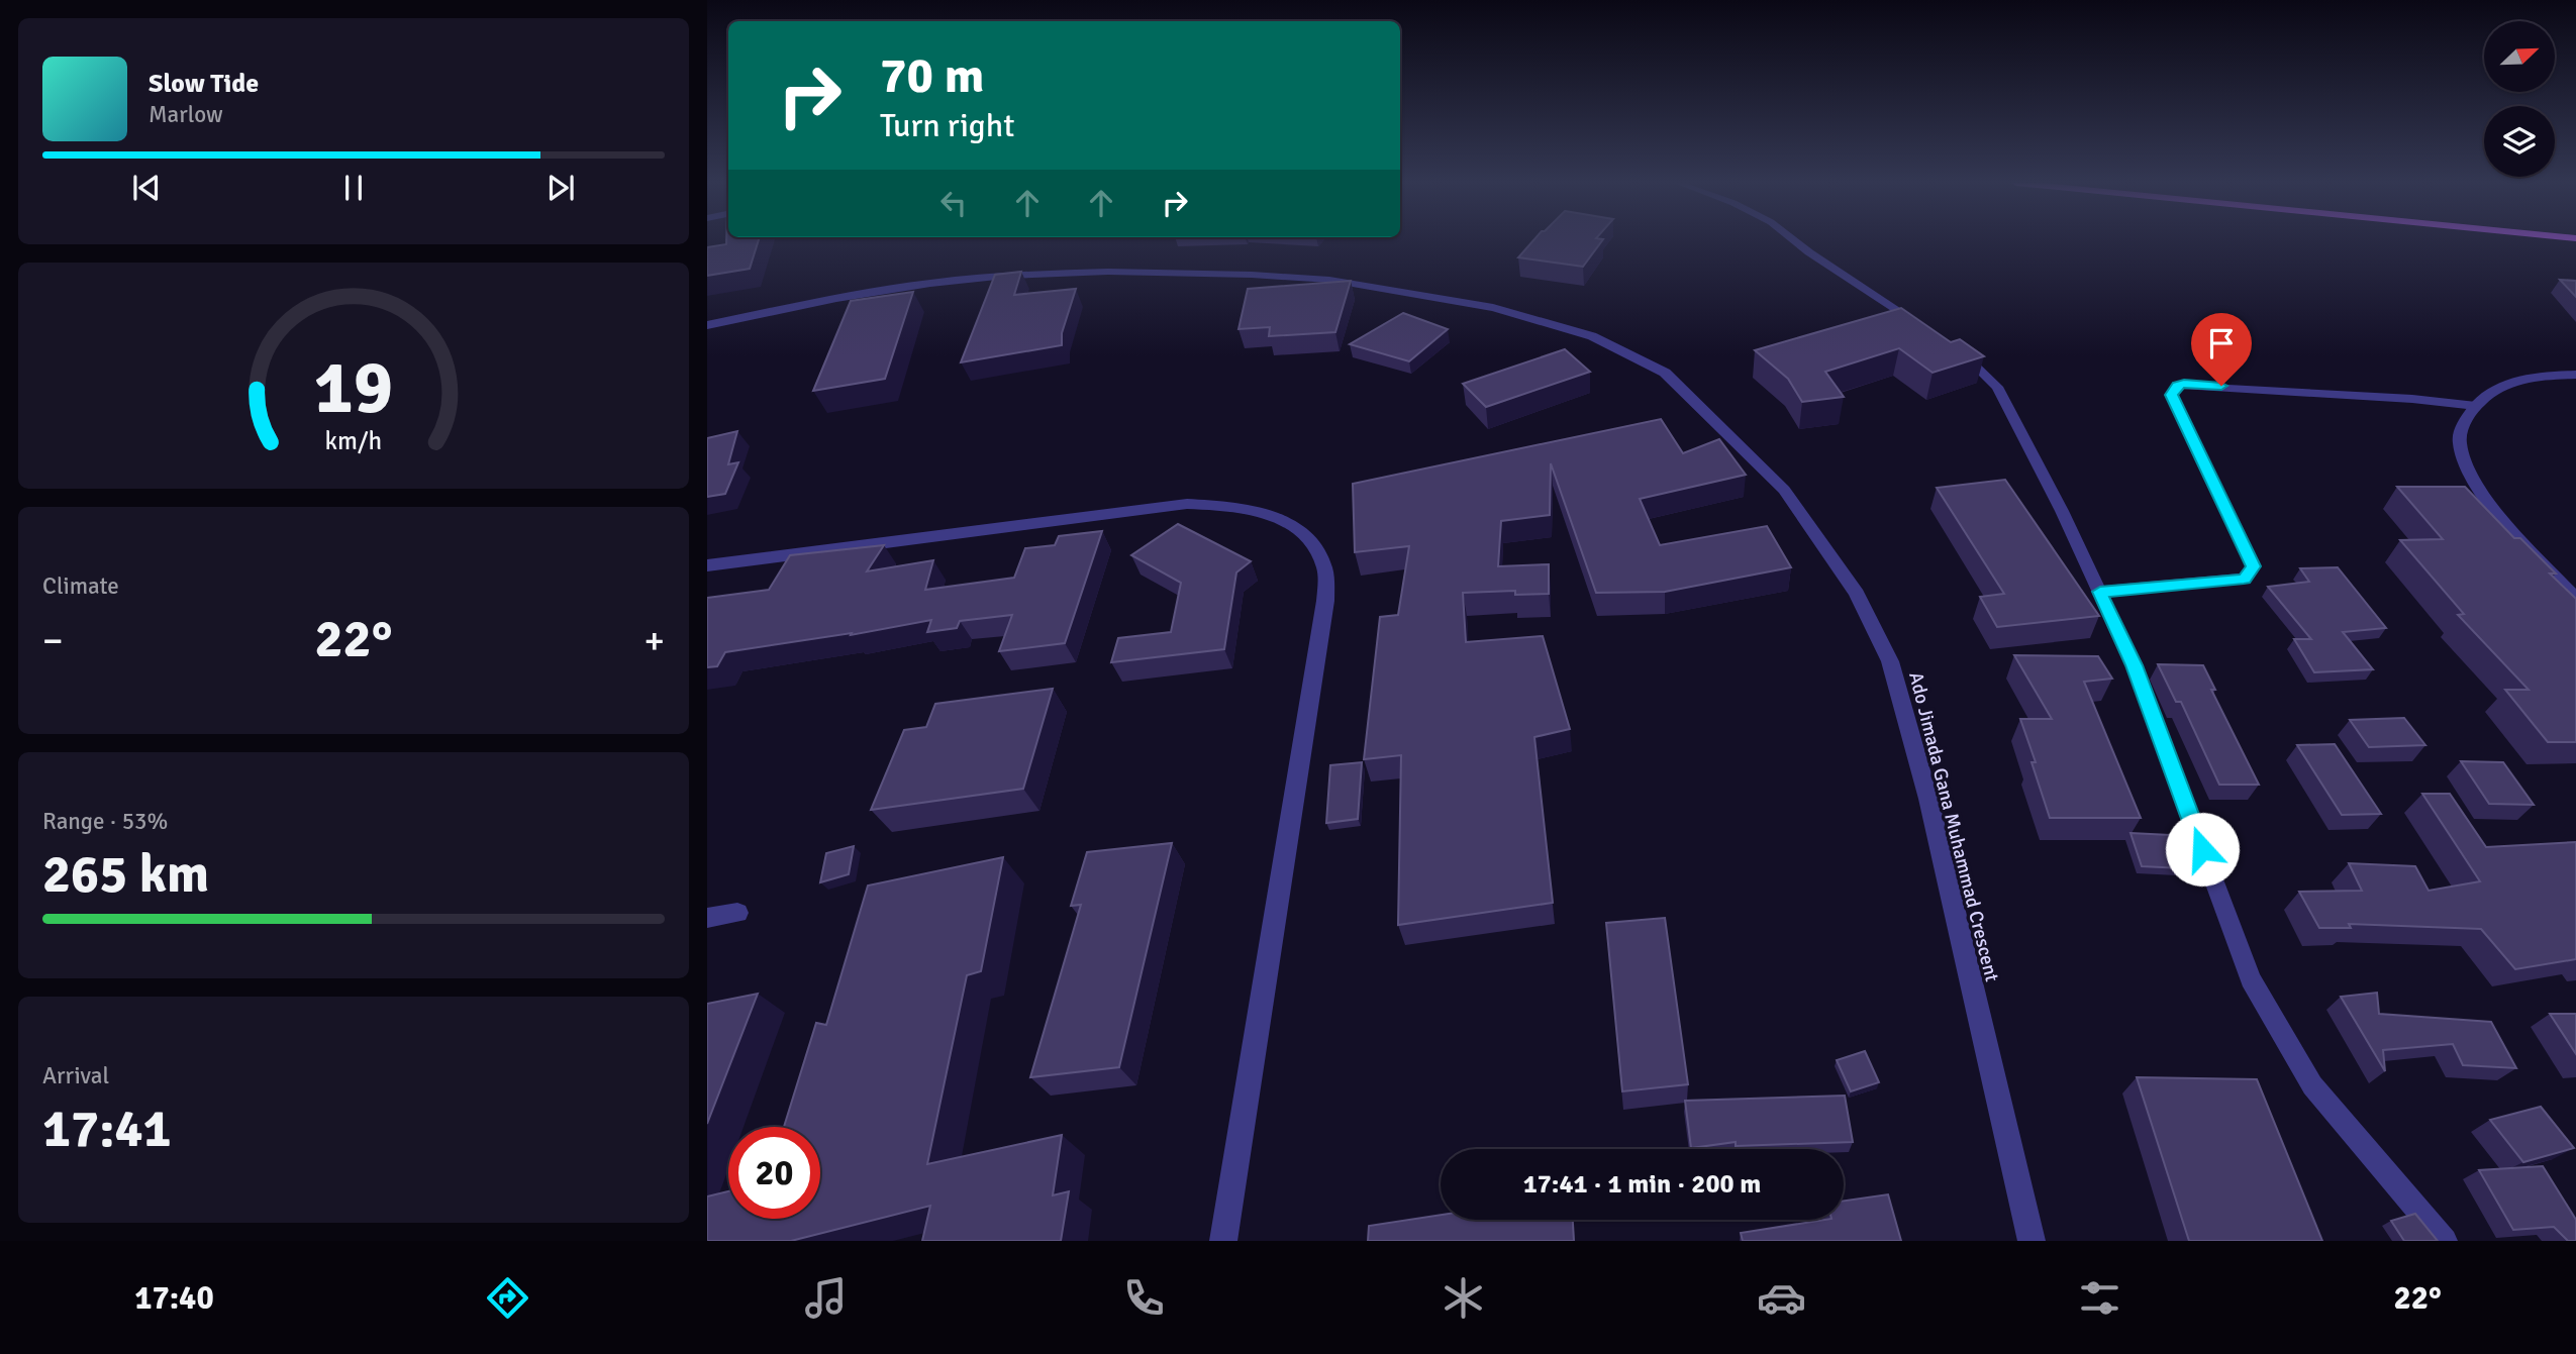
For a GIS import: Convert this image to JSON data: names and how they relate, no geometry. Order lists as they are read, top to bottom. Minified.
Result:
{"streets":{"street":["Ado Jimada Gana Muhammad Crescent"]},"north":"top right","page":{"turn":["70 m","Turn right"],"song":["Slow Tide","Marlow"],"tile":["Climate",["Range · 53%","265 km"],["Arrival","17:41"]],"heat":["−","22°","+"],"limit":"20","trip":"17:41 · 1 min · 200 m","tabs":["17:40","22°"],"gauge":["19","km/h"]}}
